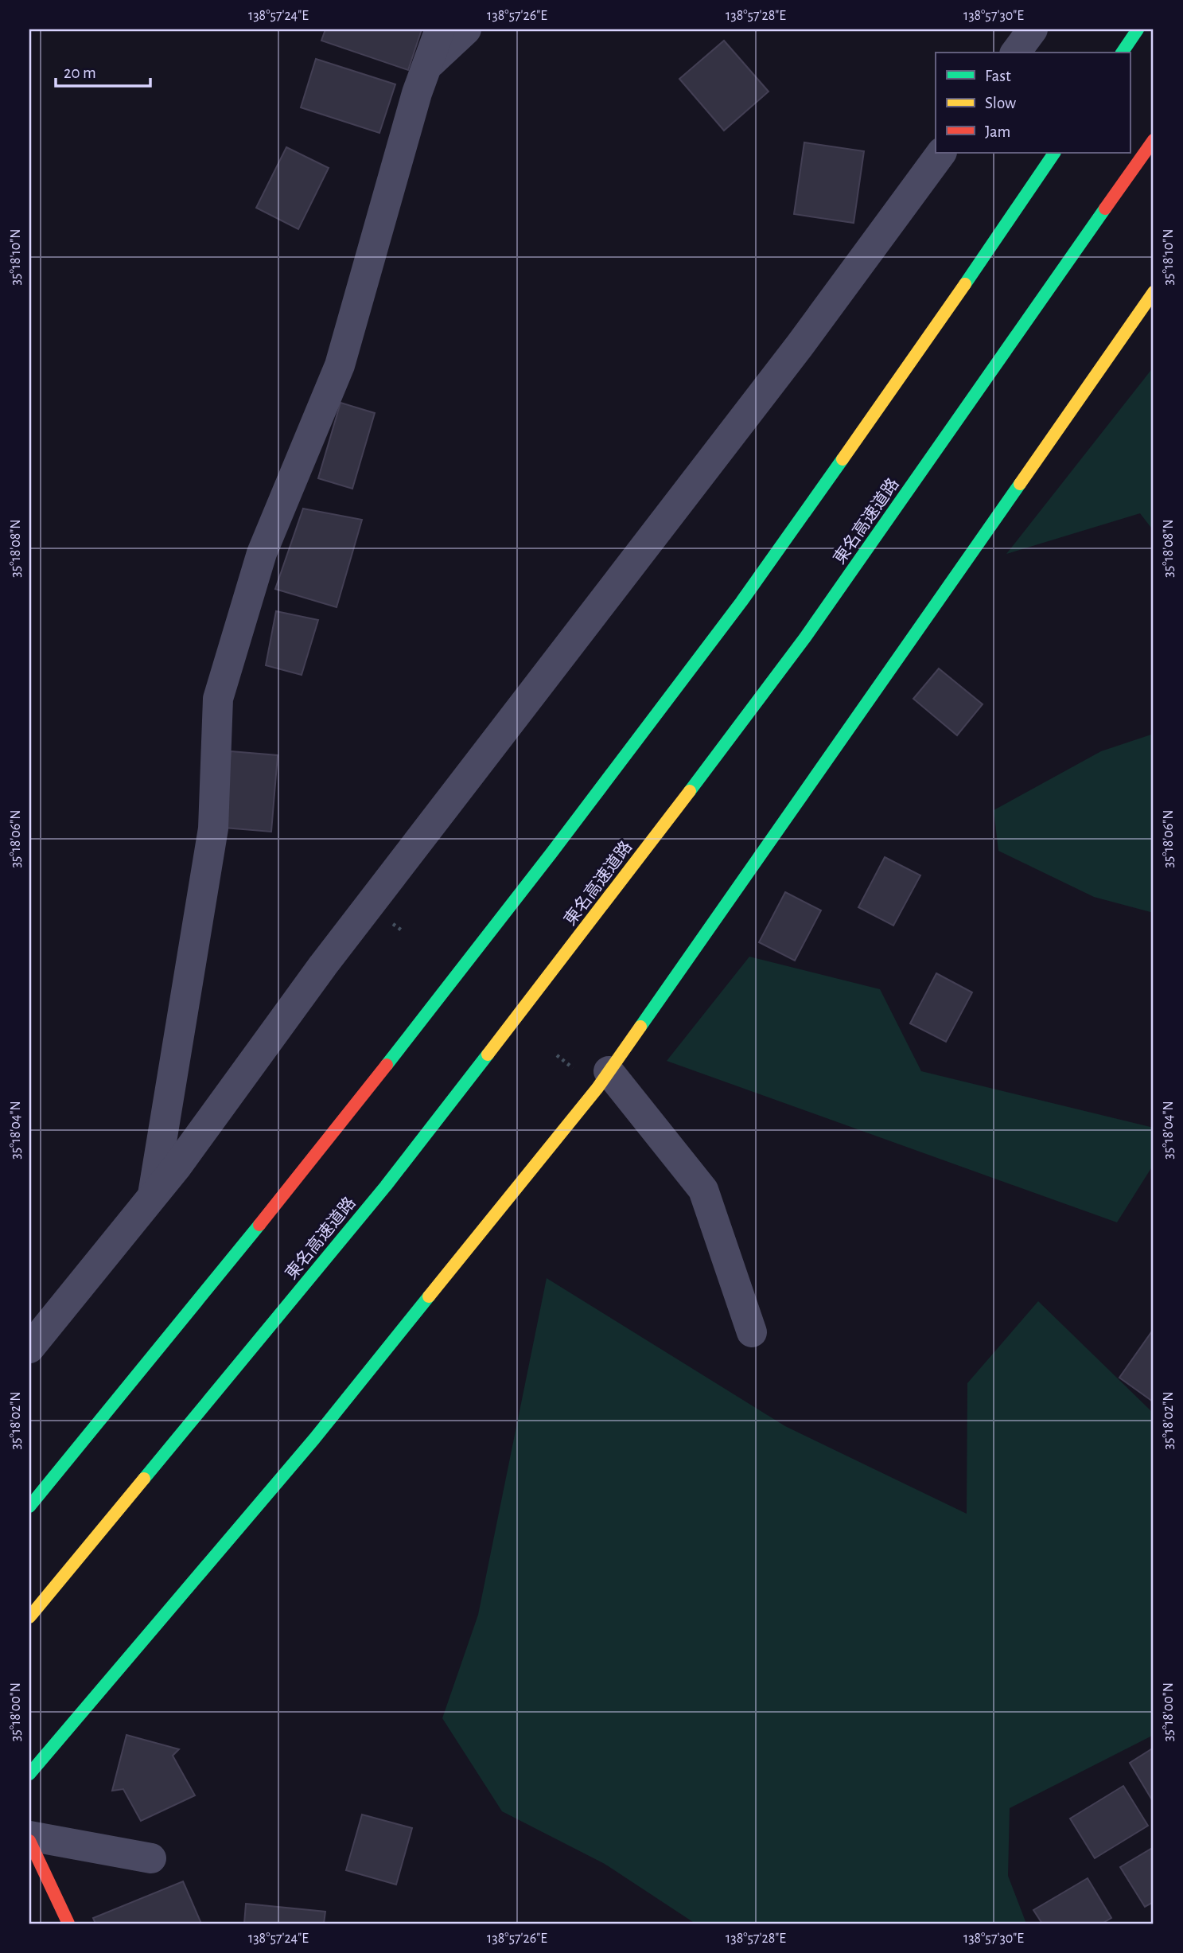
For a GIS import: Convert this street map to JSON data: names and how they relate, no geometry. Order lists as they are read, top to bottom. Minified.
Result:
{"streets":{"main road":["東名高速道路"]},"legend":["Fast","Slow","Jam"],"scale_bar":"20 m","coordinates":["138°57'24\"E","138°57'26\"E","138°57'28\"E","138°57'30\"E","35°18'10\"N","35°18'08\"N","35°18'06\"N","35°18'04\"N","35°18'02\"N","35°18'00\"N"]}
